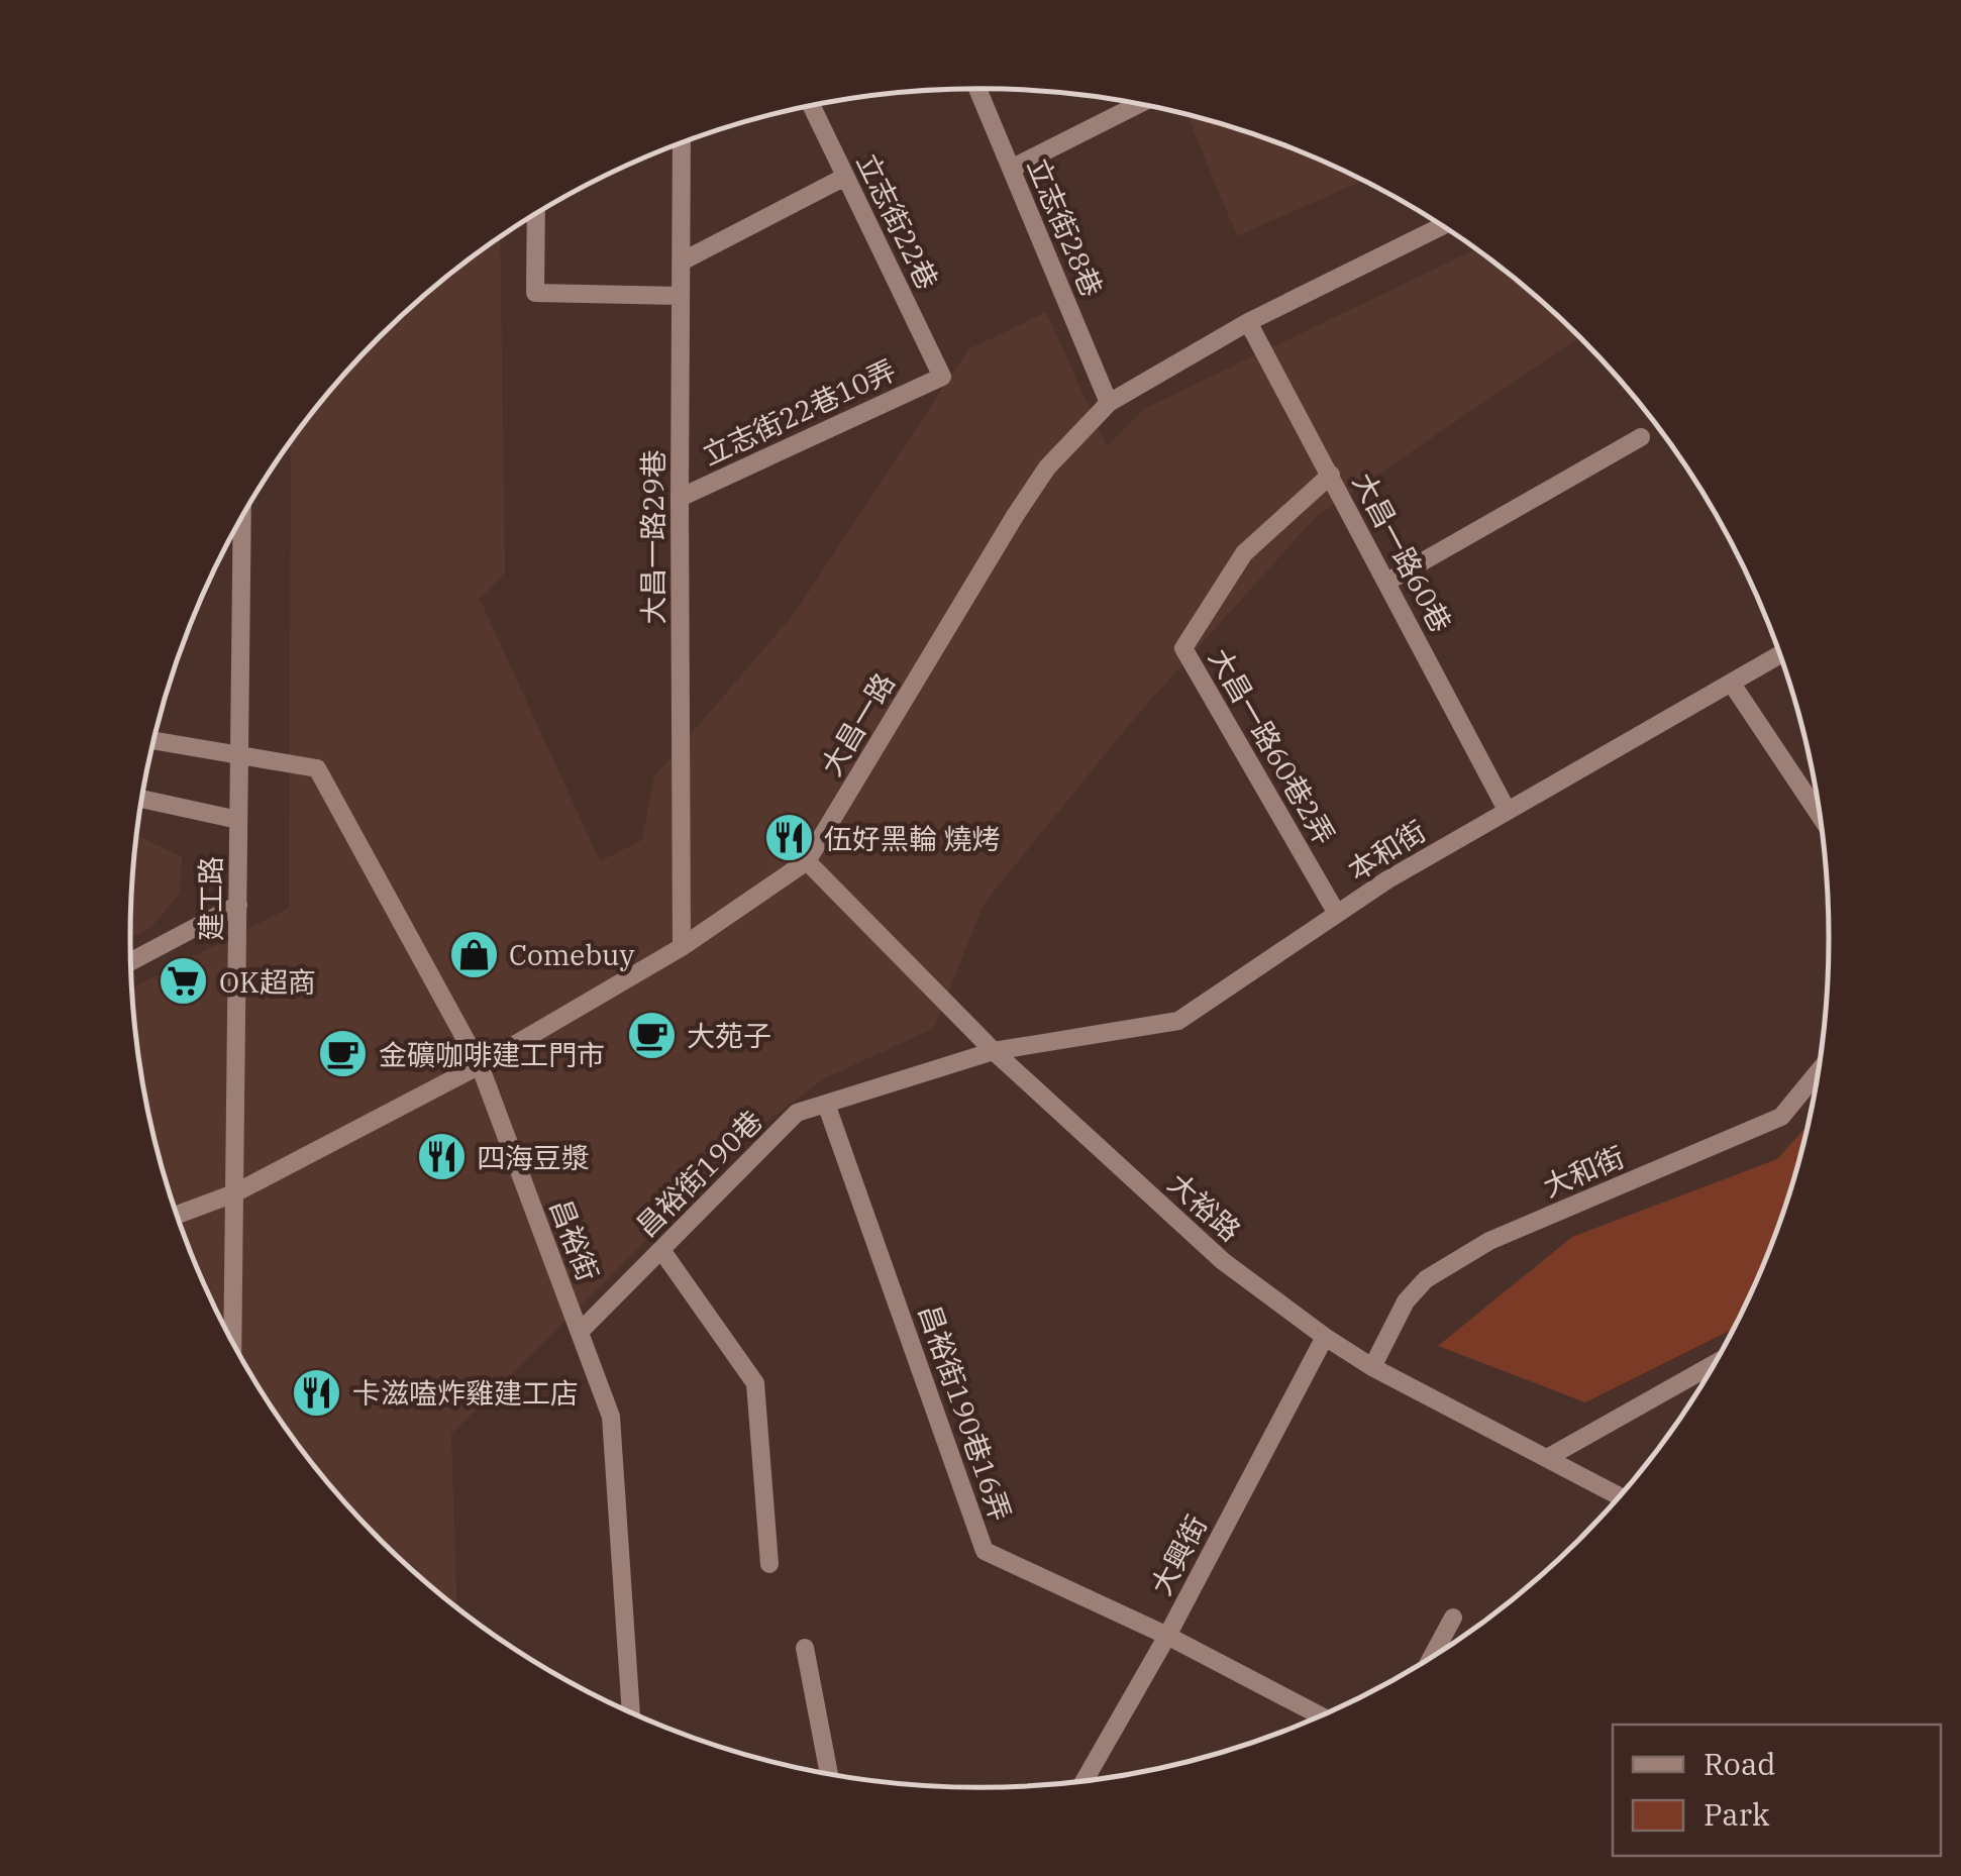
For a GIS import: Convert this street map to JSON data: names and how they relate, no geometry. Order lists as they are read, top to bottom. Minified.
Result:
{"streets":{"street":["立志街22巷","立志街28巷","立志街22巷10弄","大昌一路29巷","大昌一路60巷","大昌一路","大昌一路60巷2弄","本和街","建工路","大和街","昌裕街190巷","大裕路","昌裕街","昌裕街190巷16弄","大興街"]},"crossings":[["立志街22巷","立志街22巷10弄"],["立志街28巷","大昌一路"],["立志街22巷10弄","大昌一路29巷"],["大昌一路29巷","大昌一路"],["大昌一路60巷","大昌一路"],["大昌一路60巷","大昌一路60巷2弄"],["大昌一路60巷","本和街"],["大昌一路","建工路"],["大昌一路","大裕路"],["大昌一路","昌裕街"],["大昌一路60巷2弄","本和街"],["本和街","昌裕街190巷"],["本和街","大裕路"],["建工路","昌裕街"],["大和街","大裕路"],["昌裕街190巷","大裕路"],["昌裕街190巷","昌裕街"],["昌裕街190巷","昌裕街190巷16弄"],["大裕路","大興街"],["昌裕街190巷16弄","大興街"]],"places":{"restaurant":["伍好黑輪 燒烤","四海豆漿","卡滋嗑炸雞建工店"],"shop":["Comebuy"],"supermarket":["OK超商"],"cafe":["大苑子","金礦咖啡建工門市"]},"legend":["Road","Park"]}
